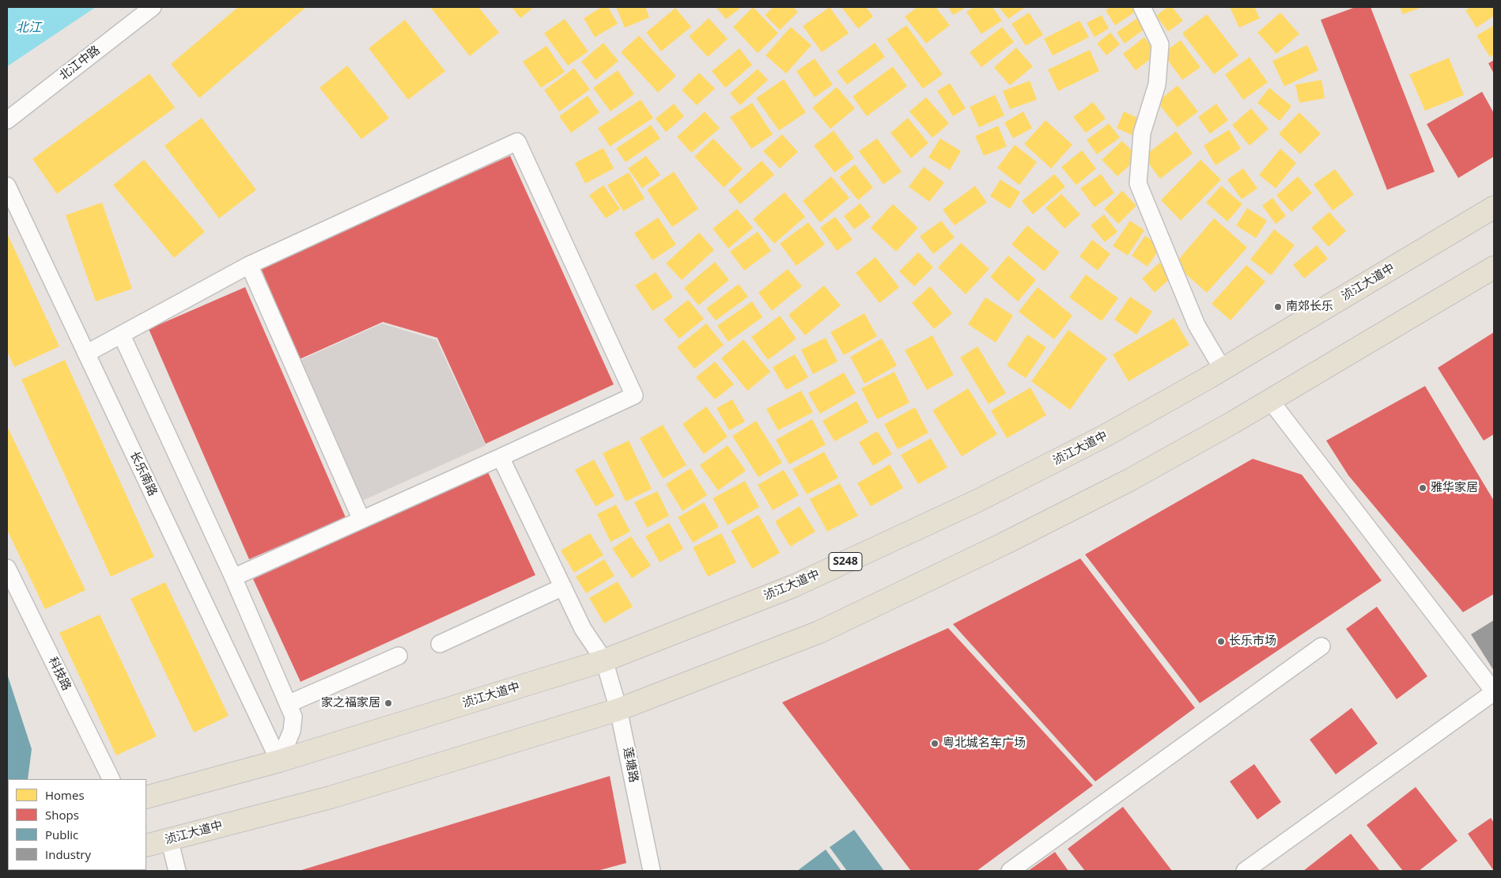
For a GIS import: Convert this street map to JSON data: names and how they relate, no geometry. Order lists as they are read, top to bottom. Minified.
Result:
{"streets":{"main road":["浈江大道中","S248"],"street":["北江中路","长乐南路","科技路","莲塘路"]},"crossings":[["浈江大道中","长乐南路"],["浈江大道中","莲塘路"]],"water":["北江"],"places":["南郊长乐","雅华家居","长乐市场","家之福家居","粤北城名车广场"],"legend":["Homes","Shops","Public","Industry"]}
